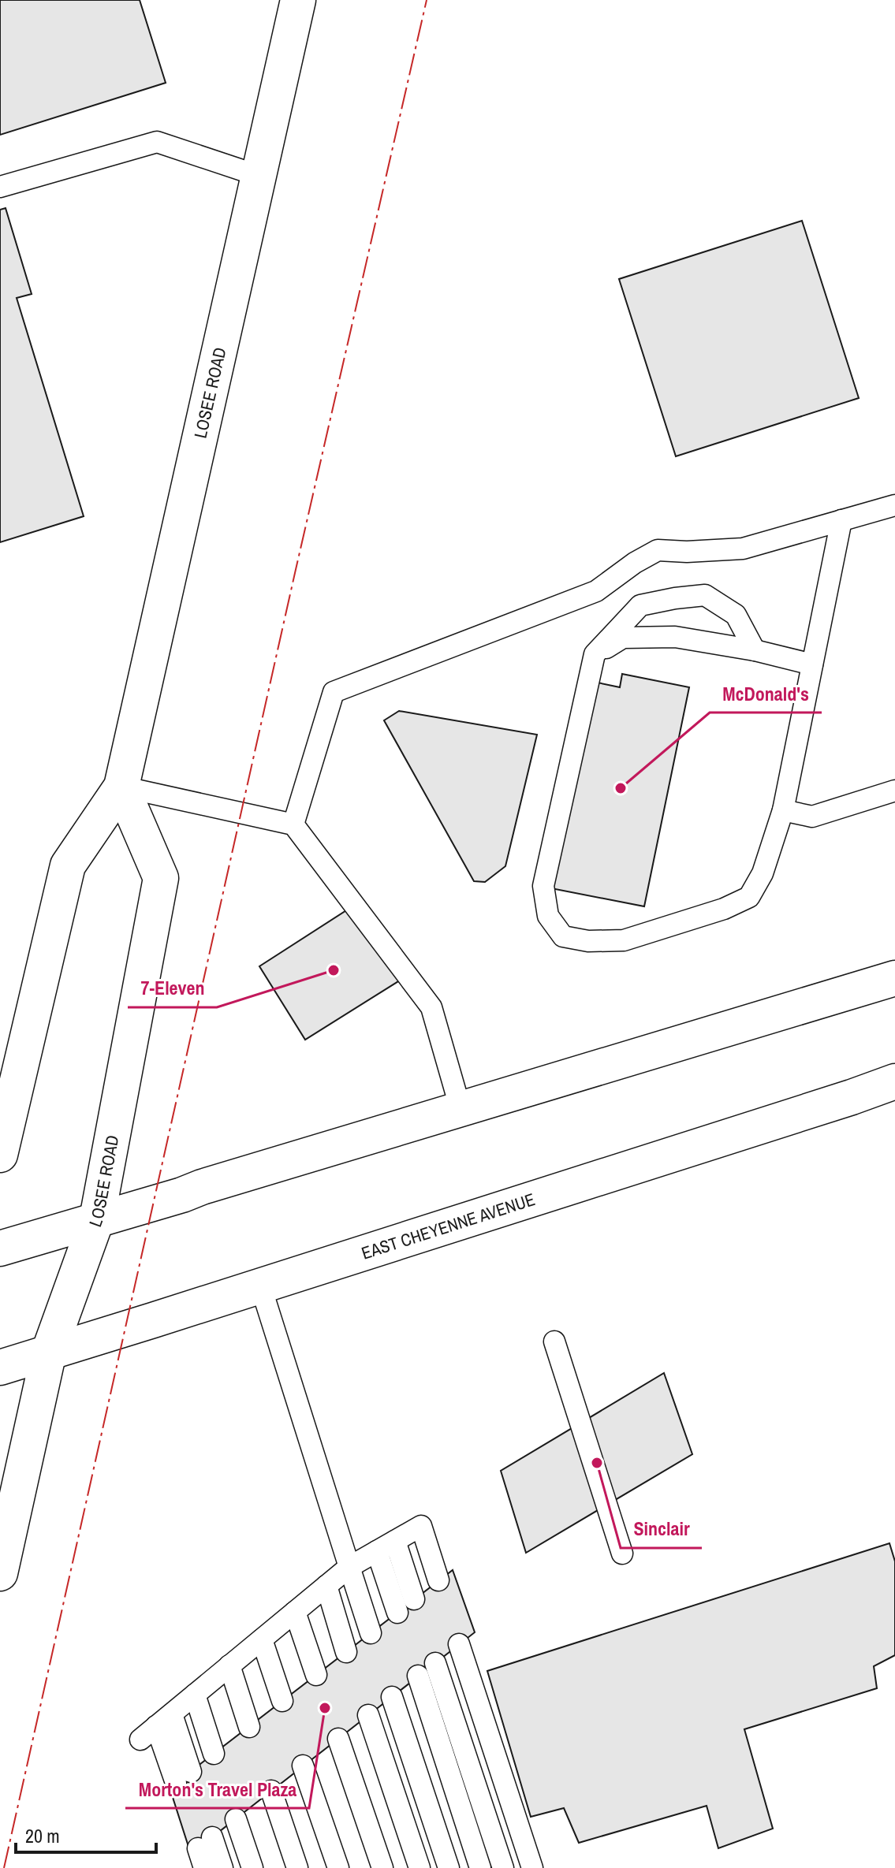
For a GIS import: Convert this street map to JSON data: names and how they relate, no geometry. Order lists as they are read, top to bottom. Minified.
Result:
{"streets":{"main road":["LOSEE ROAD","EAST CHEYENNE AVENUE"]},"crossings":[["LOSEE ROAD","EAST CHEYENNE AVENUE"]],"places":["McDonald's","7-Eleven","Sinclair","Morton's Travel Plaza"],"scale_bar":"20 m"}
